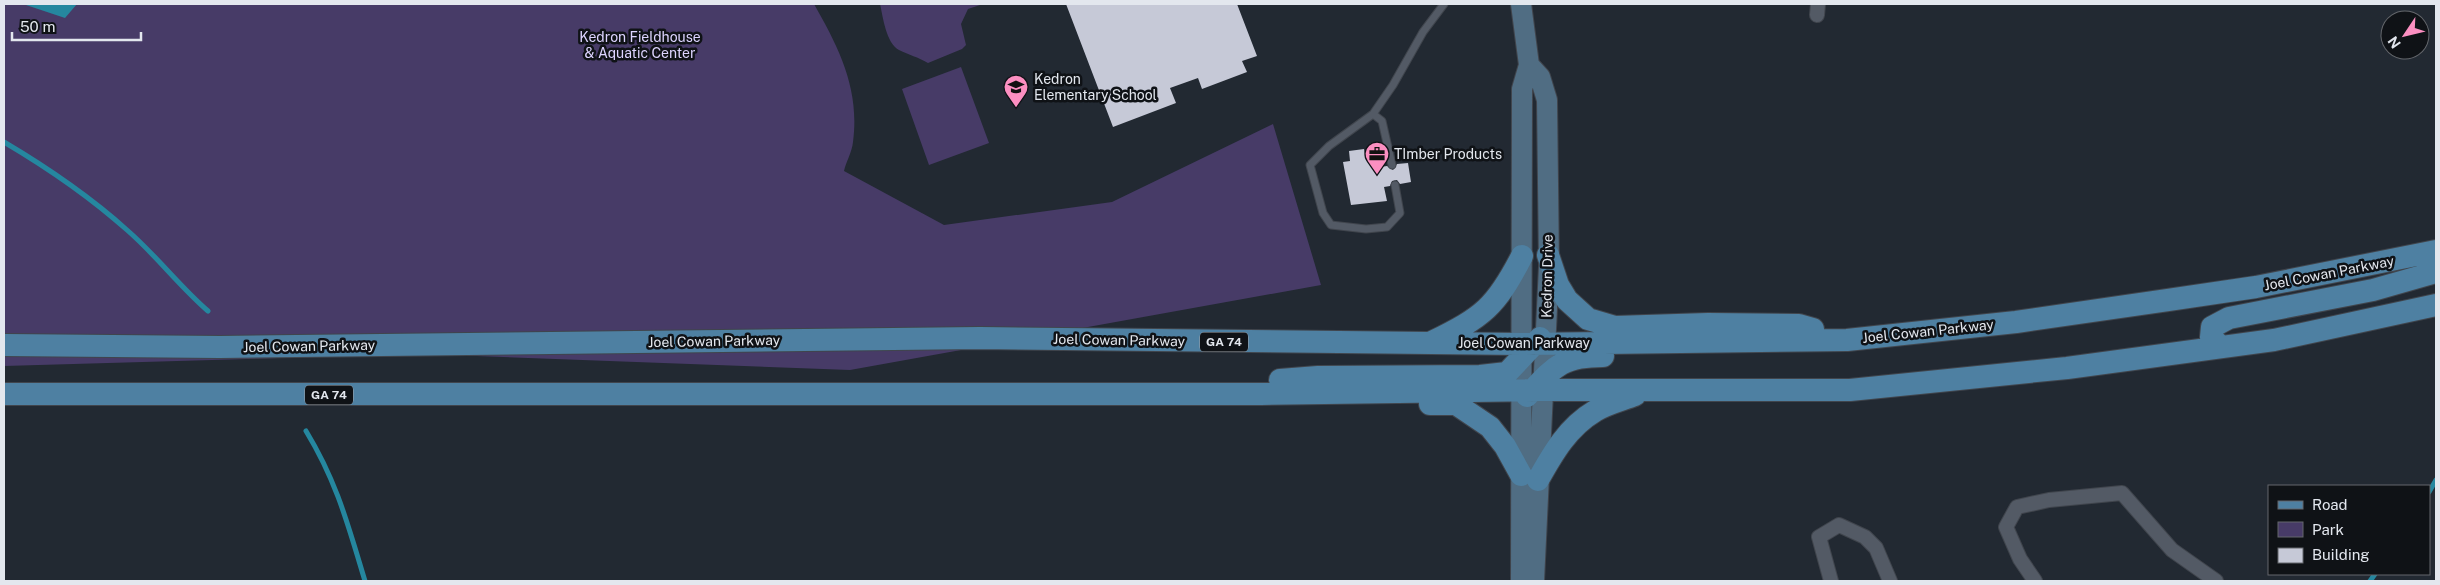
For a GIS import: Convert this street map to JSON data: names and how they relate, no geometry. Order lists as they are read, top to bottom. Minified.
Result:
{"streets":{"main road":["Joel Cowan Parkway","GA 74"],"street":["Kedron Drive"]},"crossings":[["Joel Cowan Parkway","Kedron Drive"],["Kedron Drive","GA 74"]],"parks":["Kedron Fieldhouse & Aquatic Center"],"places":{"school or university":["Kedron Elementary School"],"office":["TImber Products"]},"legend":["Road","Park","Building"],"scale_bar":"50 m","north":"bottom left"}
